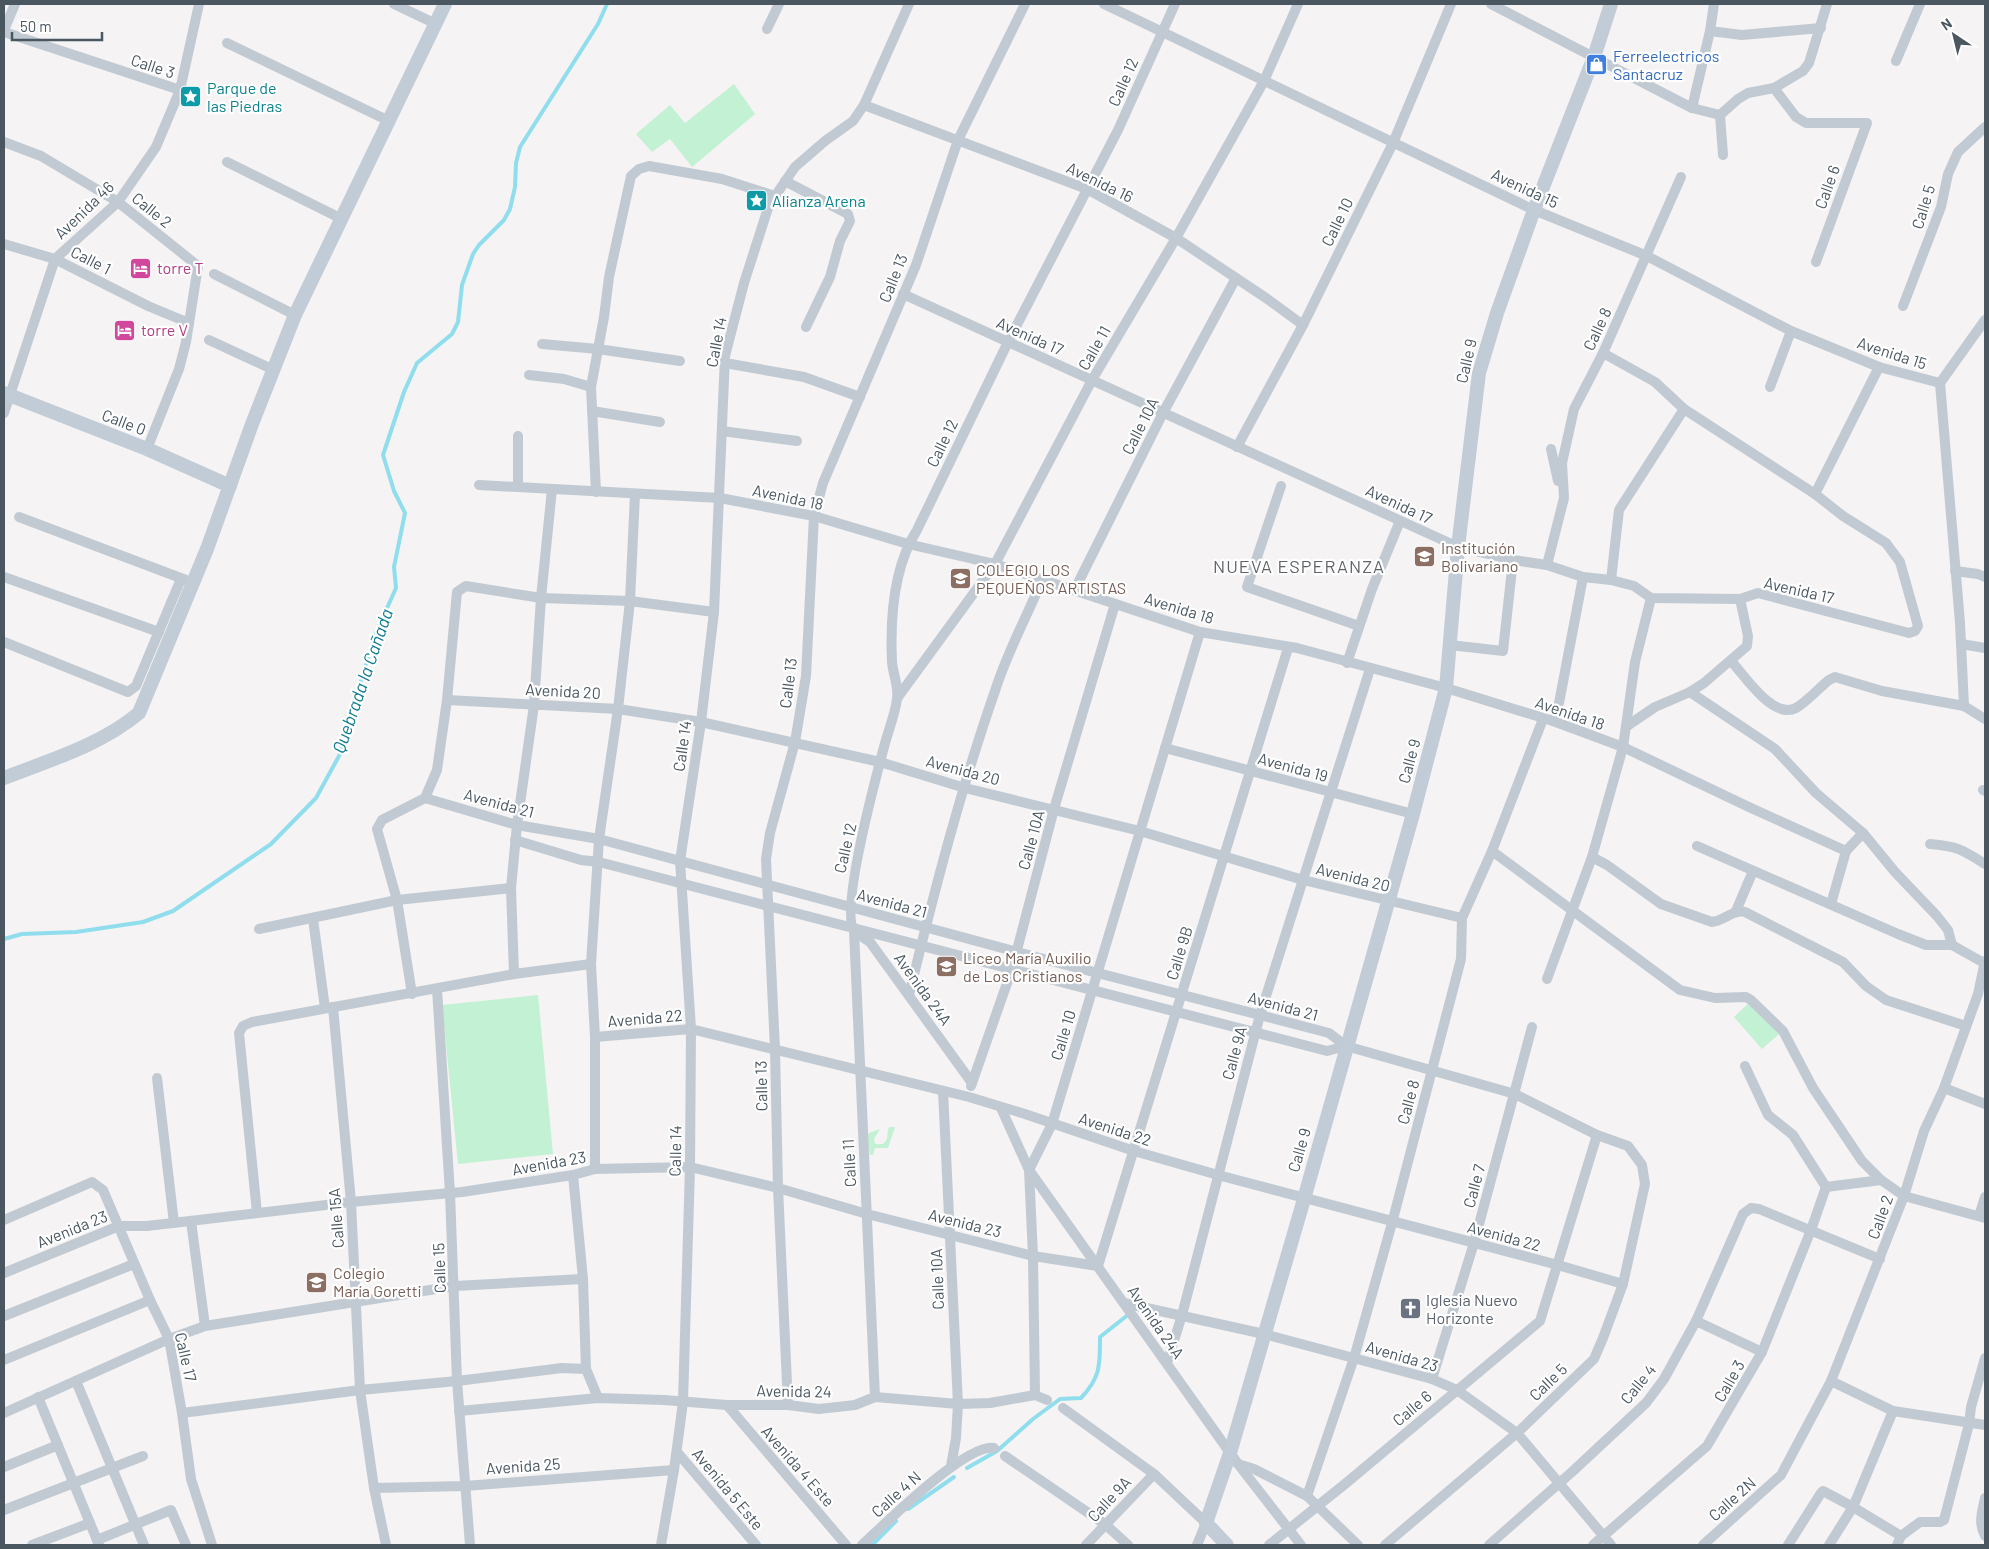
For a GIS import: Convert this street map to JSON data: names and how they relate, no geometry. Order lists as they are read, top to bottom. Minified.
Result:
{"streets":{"street":["Calle 3","Calle 12","Avenida 16","Calle 6","Avenida 15","Calle 5","Avenida 46","Calle 2","Calle 10","Calle 1","Calle 13","Calle 8","Avenida 17","Calle 14","Calle 11","Calle 9","Calle 0","Calle 10A","Avenida 18","Avenida 20","Avenida 19","Avenida 21","Calle 9B","Avenida 24A","Avenida 22","Calle 9A","Avenida 23","Calle 7","Calle 15A","Calle 15","Calle 17","Calle 4","Avenida 24","Avenida 25","Avenida 4 Este","Avenida 5 Este","Calle 4 N","Calle 2N"]},"crossings":[["Calle 3","Avenida 46"],["Calle 3","Avenida 23"],["Calle 3","Calle 4"],["Calle 12","Avenida 16"],["Calle 12","Avenida 15"],["Calle 12","Avenida 17"],["Calle 12","Calle 11"],["Calle 12","Avenida 18"],["Calle 12","Avenida 20"],["Calle 12","Avenida 21"],["Calle 12","Avenida 24A"],["Avenida 16","Calle 10"],["Avenida 16","Calle 13"],["Avenida 16","Calle 14"],["Avenida 16","Calle 11"],["Avenida 16","Calle 10A"],["Calle 6","Avenida 21"],["Calle 6","Avenida 24A"],["Calle 6","Avenida 22"],["Calle 6","Avenida 23"],["Avenida 15","Calle 10"],["Avenida 15","Calle 8"],["Avenida 15","Calle 11"],["Avenida 15","Calle 9"],["Calle 5","Avenida 21"],["Calle 5","Avenida 22"],["Calle 5","Avenida 23"],["Avenida 46","Calle 2"],["Avenida 46","Calle 1"],["Avenida 46","Calle 0"],["Calle 2","Calle 1"],["Calle 2","Calle 2N"],["Calle 10","Avenida 17"],["Calle 10","Avenida 18"],["Calle 10","Avenida 20"],["Calle 10","Avenida 19"],["Calle 10","Avenida 21"],["Calle 10","Avenida 24A"],["Calle 10","Avenida 22"],["Calle 10","Avenida 23"],["Calle 10","Avenida 24"],["Calle 13","Avenida 17"],["Calle 13","Avenida 18"],["Calle 13","Avenida 20"],["Calle 13","Avenida 21"],["Calle 13","Avenida 22"],["Calle 13","Avenida 23"],["Calle 13","Avenida 24"],["Calle 8","Avenida 17"],["Calle 8","Avenida 18"],["Calle 8","Avenida 20"],["Calle 8","Avenida 21"],["Calle 8","Avenida 22"],["Calle 8","Avenida 23"],["Avenida 17","Calle 11"],["Avenida 17","Calle 9"],["Avenida 17","Calle 10A"],["Calle 14","Avenida 18"],["Calle 14","Avenida 20"],["Calle 14","Avenida 21"],["Calle 14","Avenida 22"],["Calle 14","Avenida 23"],["Calle 14","Avenida 24"],["Calle 14","Avenida 25"],["Calle 14","Avenida 5 Este"],["Calle 11","Avenida 18"],["Calle 11","Avenida 21"],["Calle 11","Avenida 24A"],["Calle 11","Avenida 22"],["Calle 11","Avenida 23"],["Calle 11","Avenida 24"],["Calle 9","Avenida 18"],["Calle 9","Avenida 20"],["Calle 9","Avenida 19"],["Calle 9","Avenida 21"],["Calle 9","Avenida 24A"],["Calle 9","Avenida 22"],["Calle 9","Avenida 23"],["Calle 10A","Avenida 18"],["Calle 10A","Avenida 20"],["Calle 10A","Avenida 21"],["Calle 10A","Avenida 24A"],["Calle 10A","Avenida 22"],["Calle 10A","Avenida 23"],["Calle 10A","Avenida 24"],["Calle 10A","Calle 4 N"],["Avenida 18","Calle 9B"],["Avenida 18","Calle 9A"],["Avenida 20","Calle 9B"],["Avenida 20","Calle 9A"],["Avenida 19","Calle 9B"],["Avenida 19","Calle 9A"],["Avenida 21","Calle 9B"],["Avenida 21","Avenida 24A"],["Avenida 21","Calle 9A"],["Avenida 21","Calle 7"],["Calle 9B","Avenida 24A"],["Calle 9B","Avenida 22"],["Calle 9B","Avenida 23"],["Avenida 24A","Avenida 22"],["Avenida 24A","Calle 9A"],["Avenida 24A","Avenida 23"],["Avenida 22","Calle 9A"],["Avenida 22","Calle 7"],["Calle 9A","Avenida 23"],["Avenida 23","Calle 7"],["Avenida 23","Calle 15A"],["Avenida 23","Calle 15"],["Avenida 23","Calle 17"],["Avenida 23","Calle 4"],["Calle 15A","Avenida 25"],["Calle 15","Avenida 24"],["Calle 15","Avenida 25"],["Avenida 24","Avenida 4 Este"]],"districts":["NUEVA ESPERANZA"],"water":["Quebrada la Cañada"],"places":{"shop":["Ferreelectricos Santacruz"],"place":["Parque de las Piedras","Alianza Arena"],"hotel":["torre T","torre V"],"school or university":["Institución Bolivariano","COLEGIO LOS PEQUEÑOS ARTISTAS","Liceo María Auxilio de Los Cristianos","Colegio María Goretti"],"church":["Iglesia Nuevo Horizonte"]},"scale_bar":"50 m","north":"top left"}
